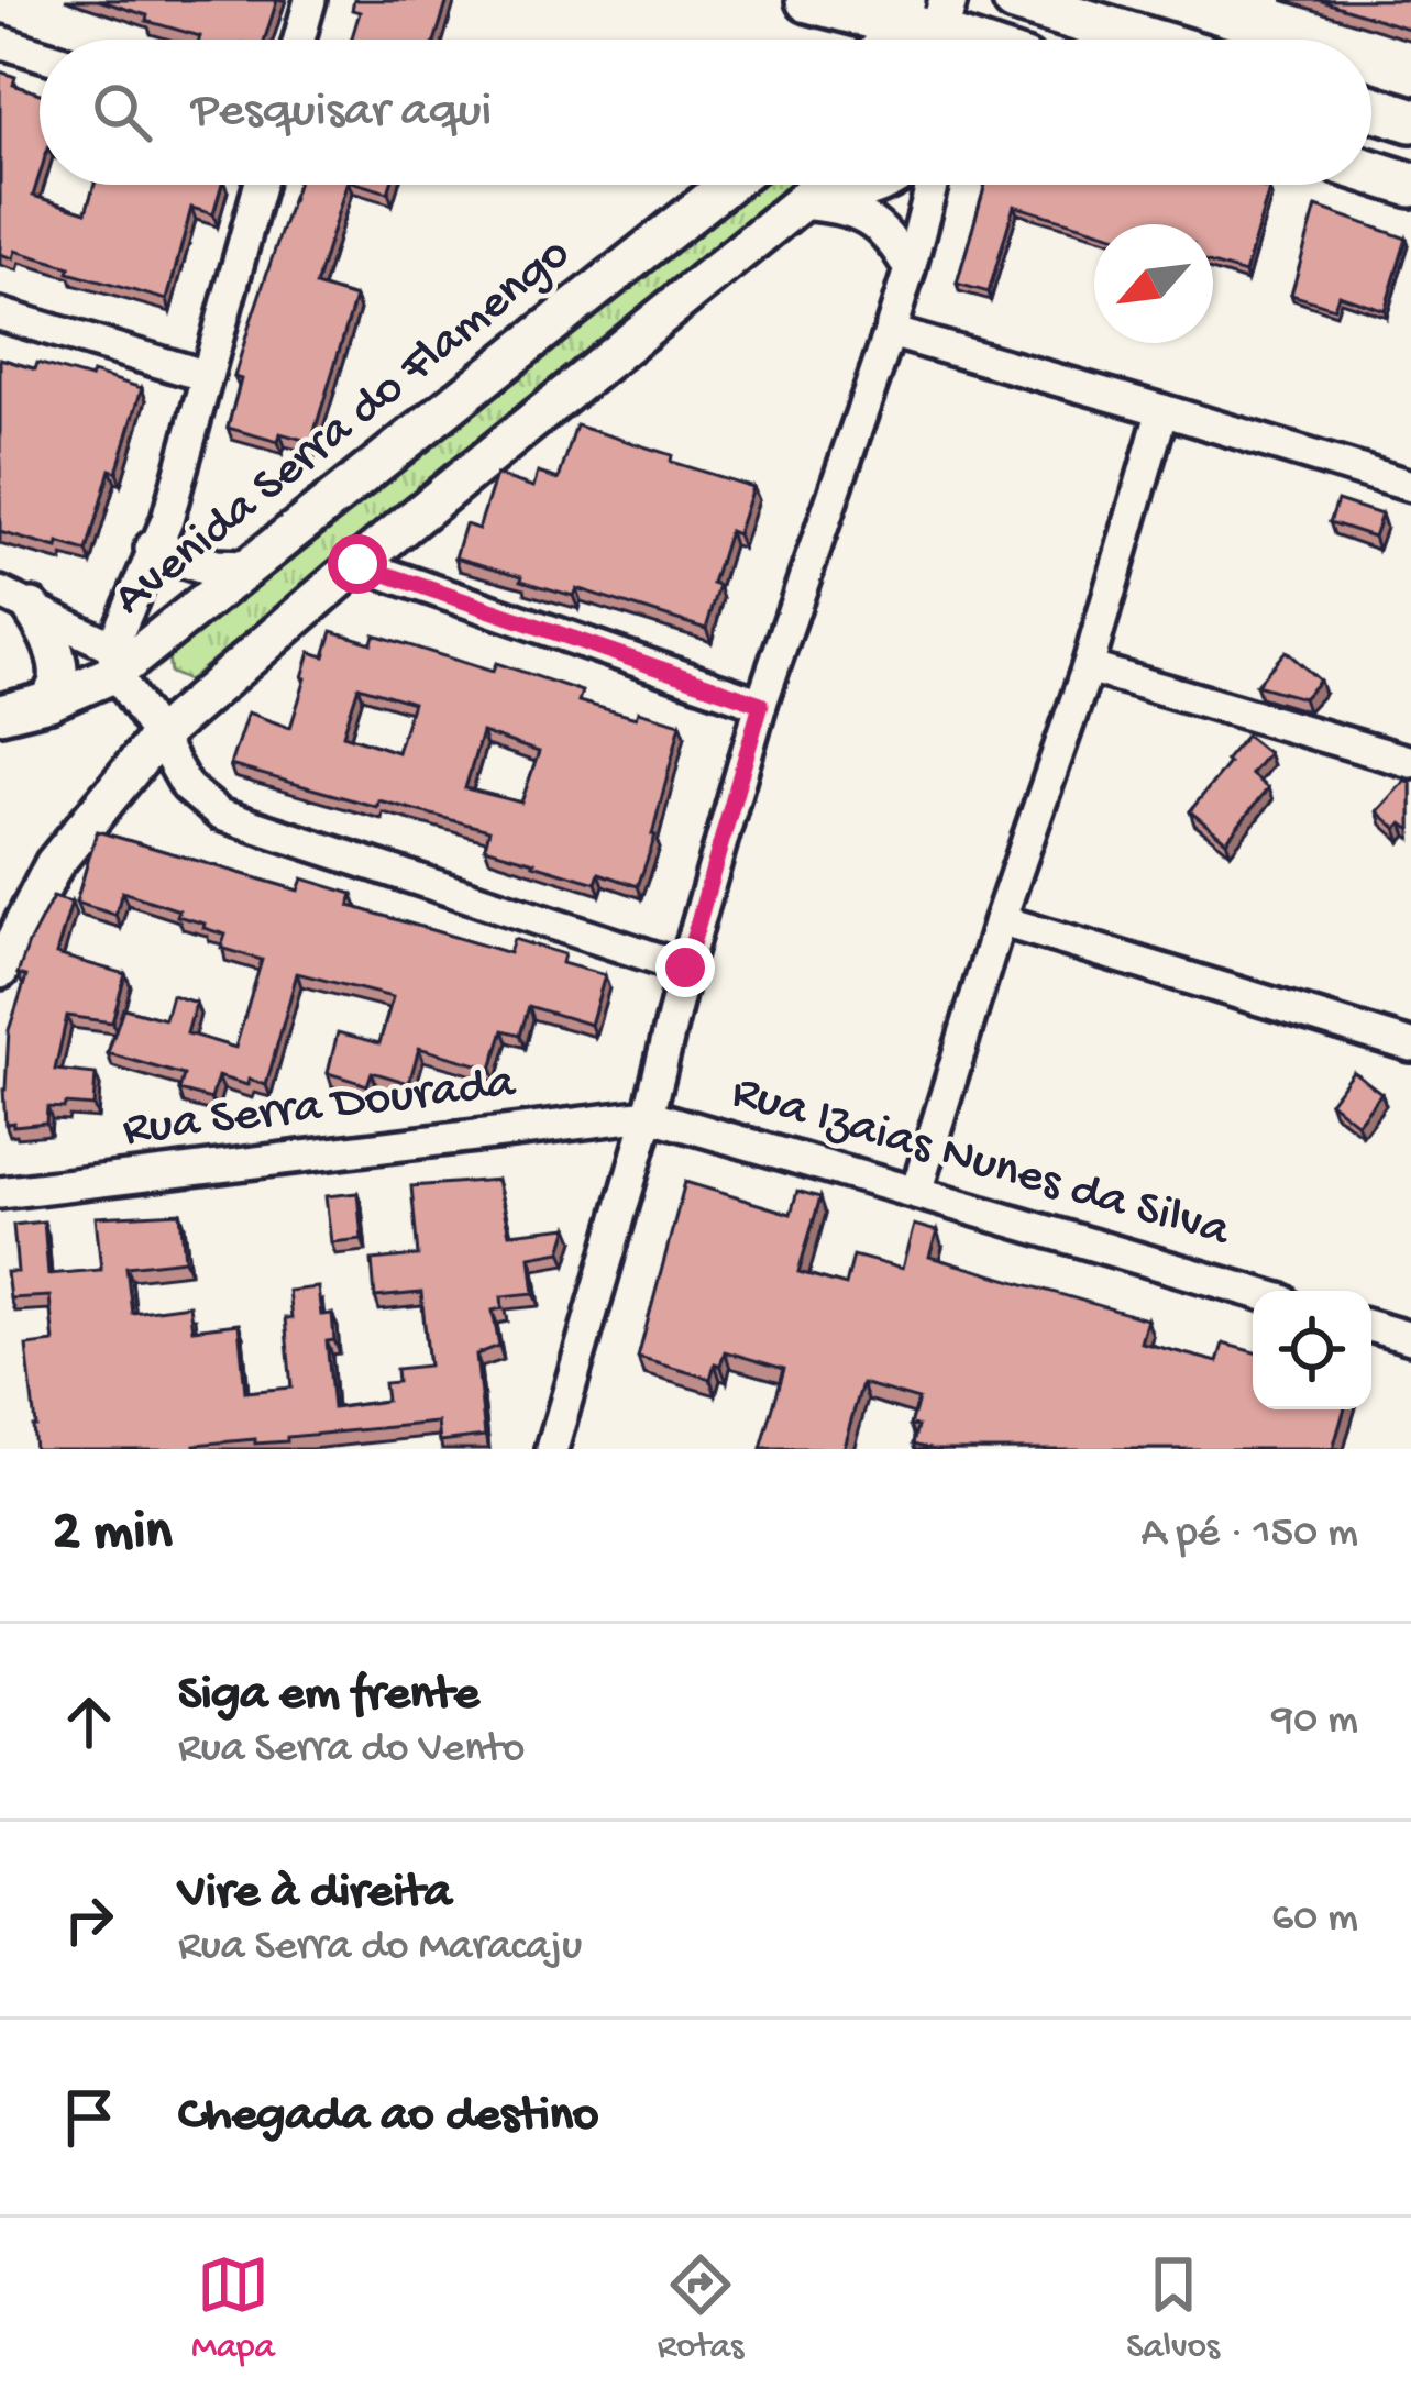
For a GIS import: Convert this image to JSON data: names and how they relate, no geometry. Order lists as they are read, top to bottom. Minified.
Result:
{"streets":{"street":["Avenida Serra do Flamengo","Rua Serra Dourada","Rua Izaias Nunes da Silva"]},"crossings":[["Rua Serra Dourada","Rua Izaias Nunes da Silva"]],"north":"bottom left","page":{"search":"Pesquisar aqui","heading":["2 min","A pé · 150 m"],"list":[["Siga em frente","Rua Serra do Vento","90 m"],["Vire à direita","Rua Serra do Maracaju","60 m"],"Chegada ao destino"],"nav":["Mapa","Rotas","Salvos"]}}
